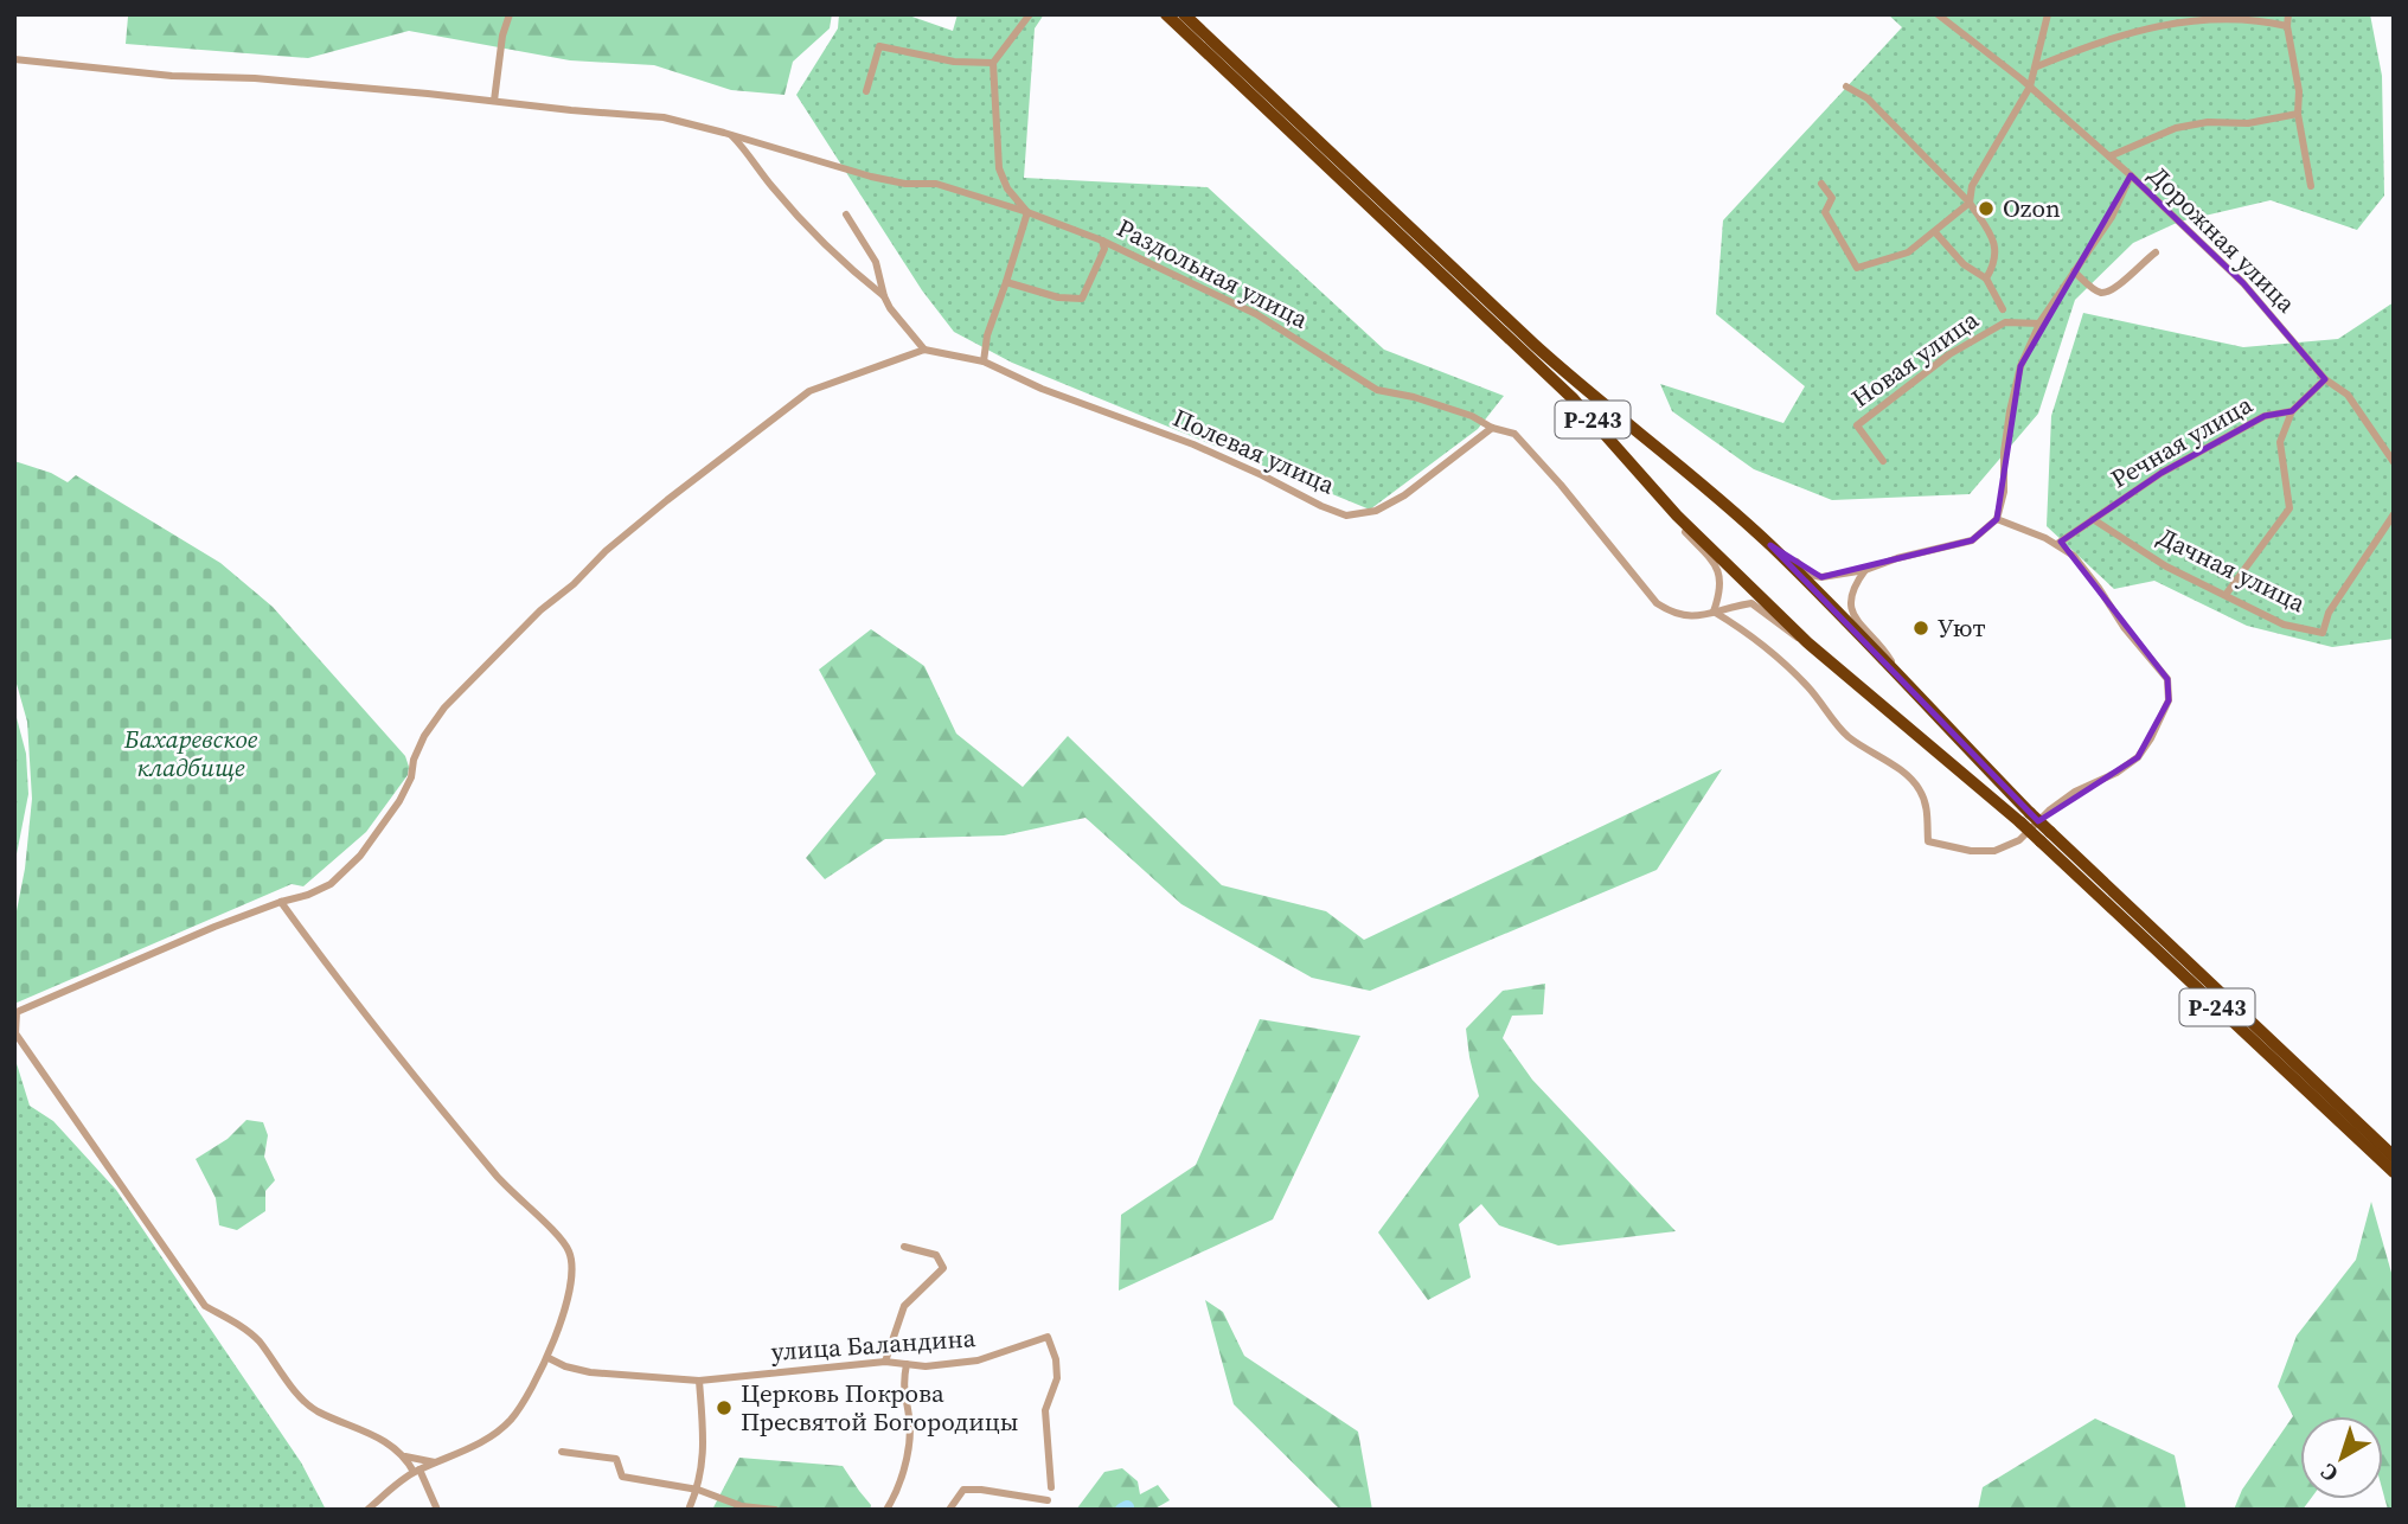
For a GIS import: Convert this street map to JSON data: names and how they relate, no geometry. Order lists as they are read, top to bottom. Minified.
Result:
{"streets":{"highway":["Р-243"],"street":["Дорожная улица","Раздольная улица","Новая улица","Речная улица","Полевая улица","Дачная улица","улица Баландина"]},"crossings":[["Дорожная улица","Новая улица"],["Дорожная улица","Речная улица"],["Раздольная улица","Р-243"],["Раздольная улица","Полевая улица"],["Речная улица","Дачная улица"]],"parks":["Бахаревское кладбище"],"places":["Ozon","Уют","Церковь Покрова Пресвятой Богородицы"],"north":"bottom left"}
